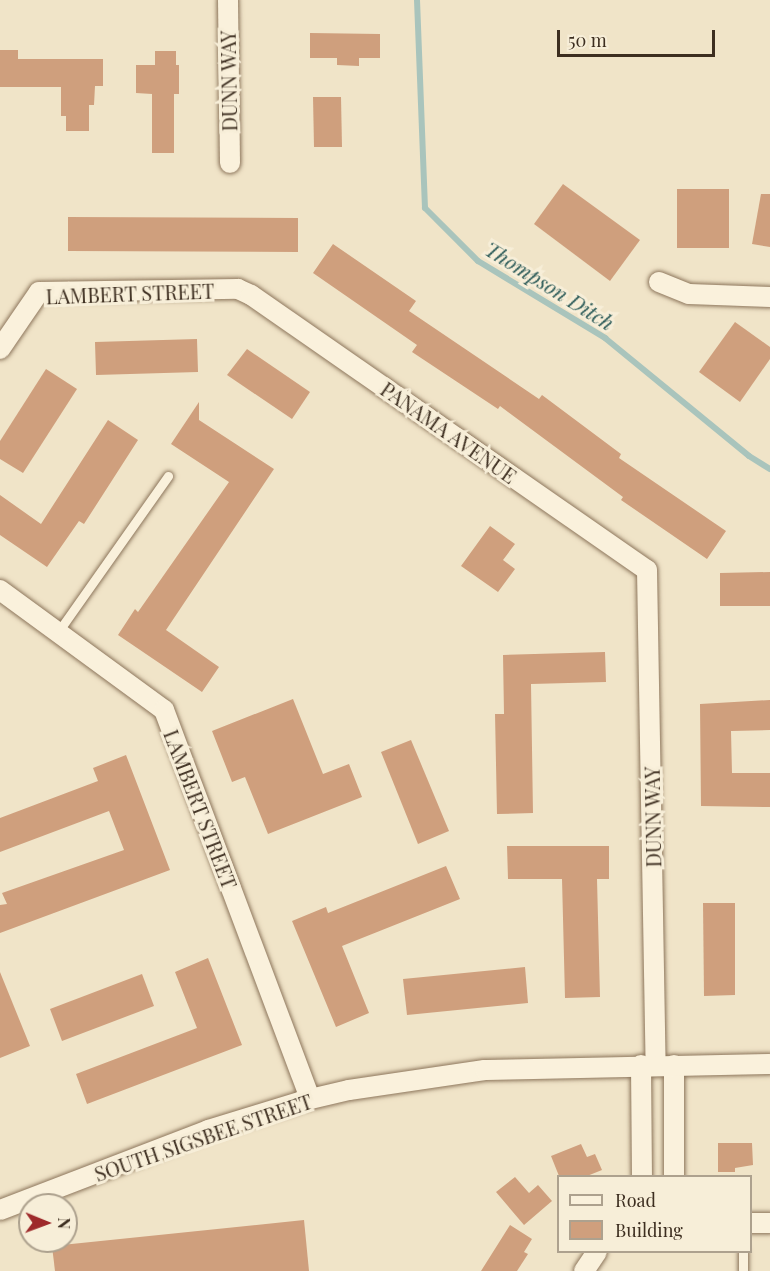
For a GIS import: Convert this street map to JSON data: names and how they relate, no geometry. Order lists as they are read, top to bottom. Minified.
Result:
{"streets":{"street":["DUNN WAY","LAMBERT STREET","PANAMA AVENUE","SOUTH SIGSBEE STREET"]},"crossings":[["DUNN WAY","PANAMA AVENUE"],["DUNN WAY","SOUTH SIGSBEE STREET"],["LAMBERT STREET","PANAMA AVENUE"],["LAMBERT STREET","SOUTH SIGSBEE STREET"]],"water":["Thompson Ditch"],"legend":["Road","Building"],"scale_bar":"50 m","north":"right"}
